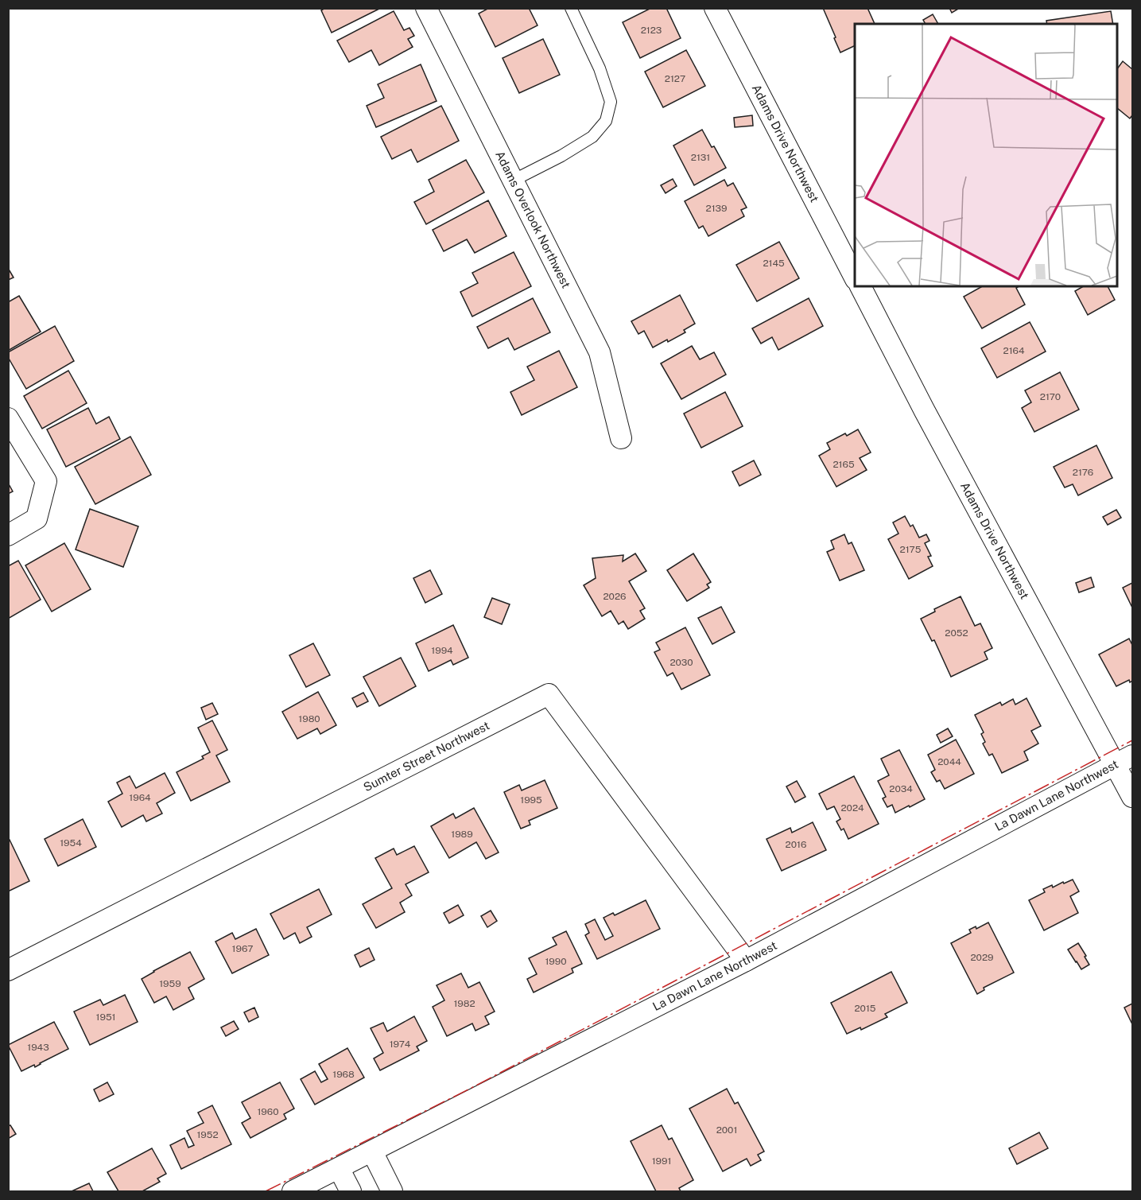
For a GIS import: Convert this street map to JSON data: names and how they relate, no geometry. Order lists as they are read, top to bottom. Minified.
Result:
{"streets":{"street":["Adams Drive Northwest","Adams Overlook Northwest","Sumter Street Northwest","La Dawn Lane Northwest"]},"crossings":[["Adams Drive Northwest","La Dawn Lane Northwest"],["Sumter Street Northwest","La Dawn Lane Northwest"]],"house_numbers":["2123","2127","2131","2139","2145","2164","2170","2165","2176","2175","2026","2052","1994","2030","1980","2044","2034","1964","1995","2024","1989","1954","2016","1967","2029","1990","1959","1982","2015","1951","1974","1943","1968","1960","2001","1952","1991"]}
